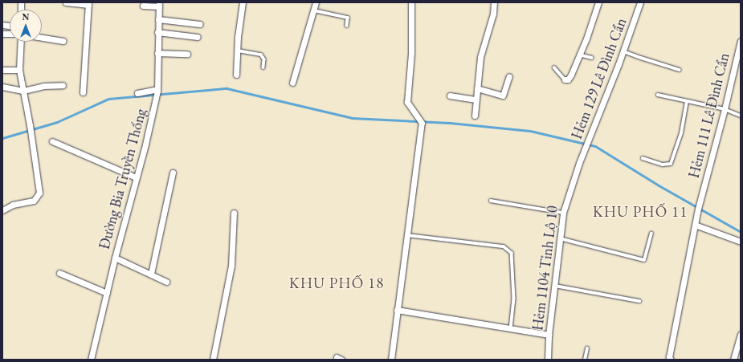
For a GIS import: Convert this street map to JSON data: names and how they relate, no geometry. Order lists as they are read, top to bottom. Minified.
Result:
{"streets":{"street":["Hẻm 129 Lê Đình Cẩn","Hẻm 111 Lê Đình Cẩn","Đường Bia Truyền Thống","Hẻm 1104 Tỉnh Lộ 10"]},"crossings":[["Hẻm 129 Lê Đình Cẩn","Hẻm 1104 Tỉnh Lộ 10"]],"districts":["KHU PHỐ 11","KHU PHỐ 18"],"north":"top"}
